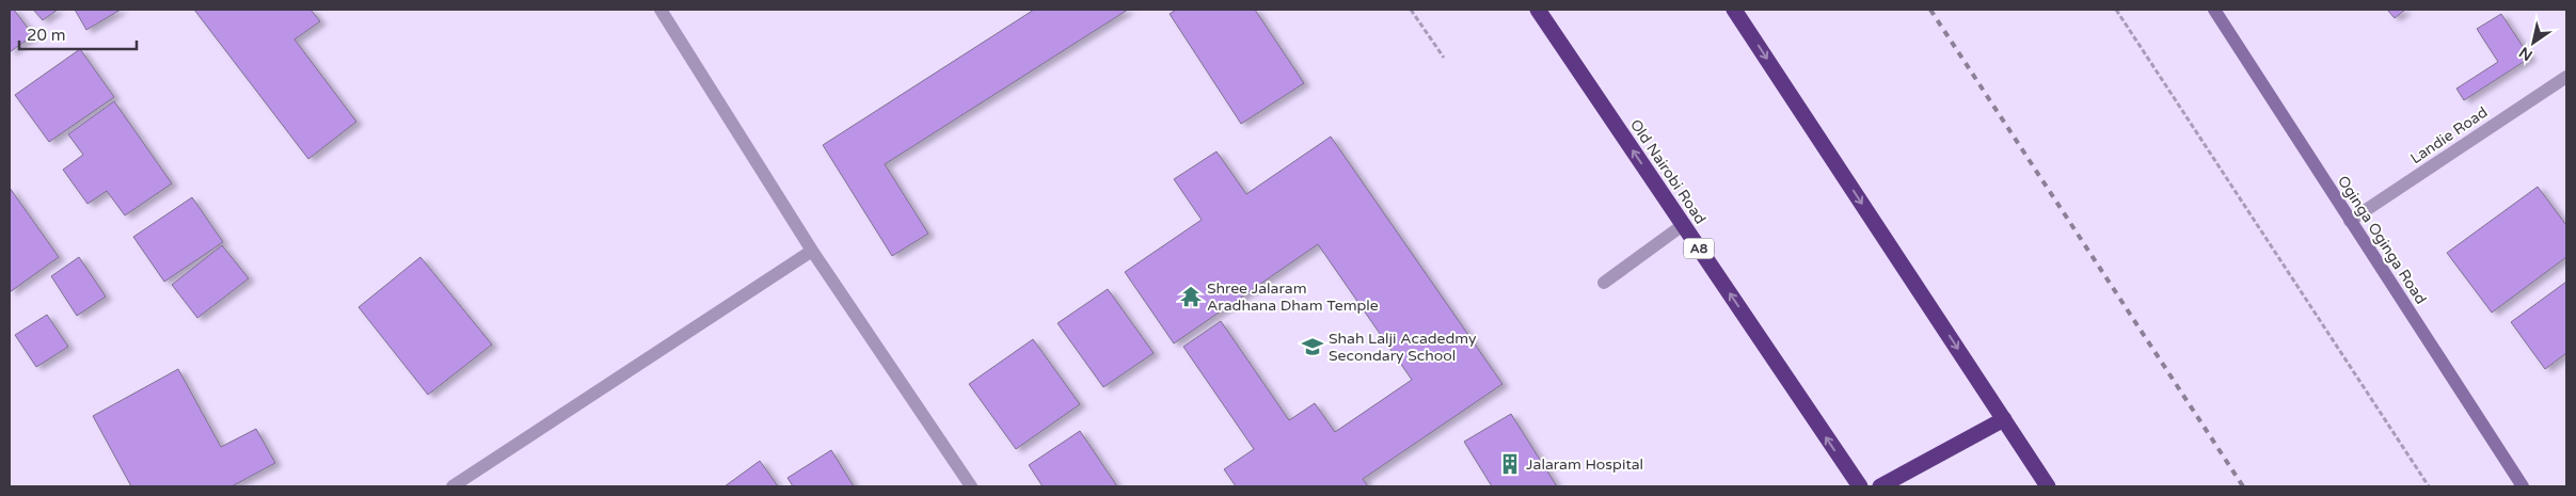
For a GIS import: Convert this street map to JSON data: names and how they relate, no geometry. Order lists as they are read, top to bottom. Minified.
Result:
{"streets":{"highway":["Old Nairobi Road","A8"],"street":["Landie Road","Oginga Oginga Road"]},"crossings":[["Landie Road","Oginga Oginga Road"]],"one_way":["Old Nairobi Road"],"places":{"temple":["Shree Jalaram Aradhana Dham Temple"],"school or university":["Shah Lalji Acadedmy Secondary School"],"building":["Jalaram Hospital"]},"scale_bar":"20 m","north":"bottom left"}
